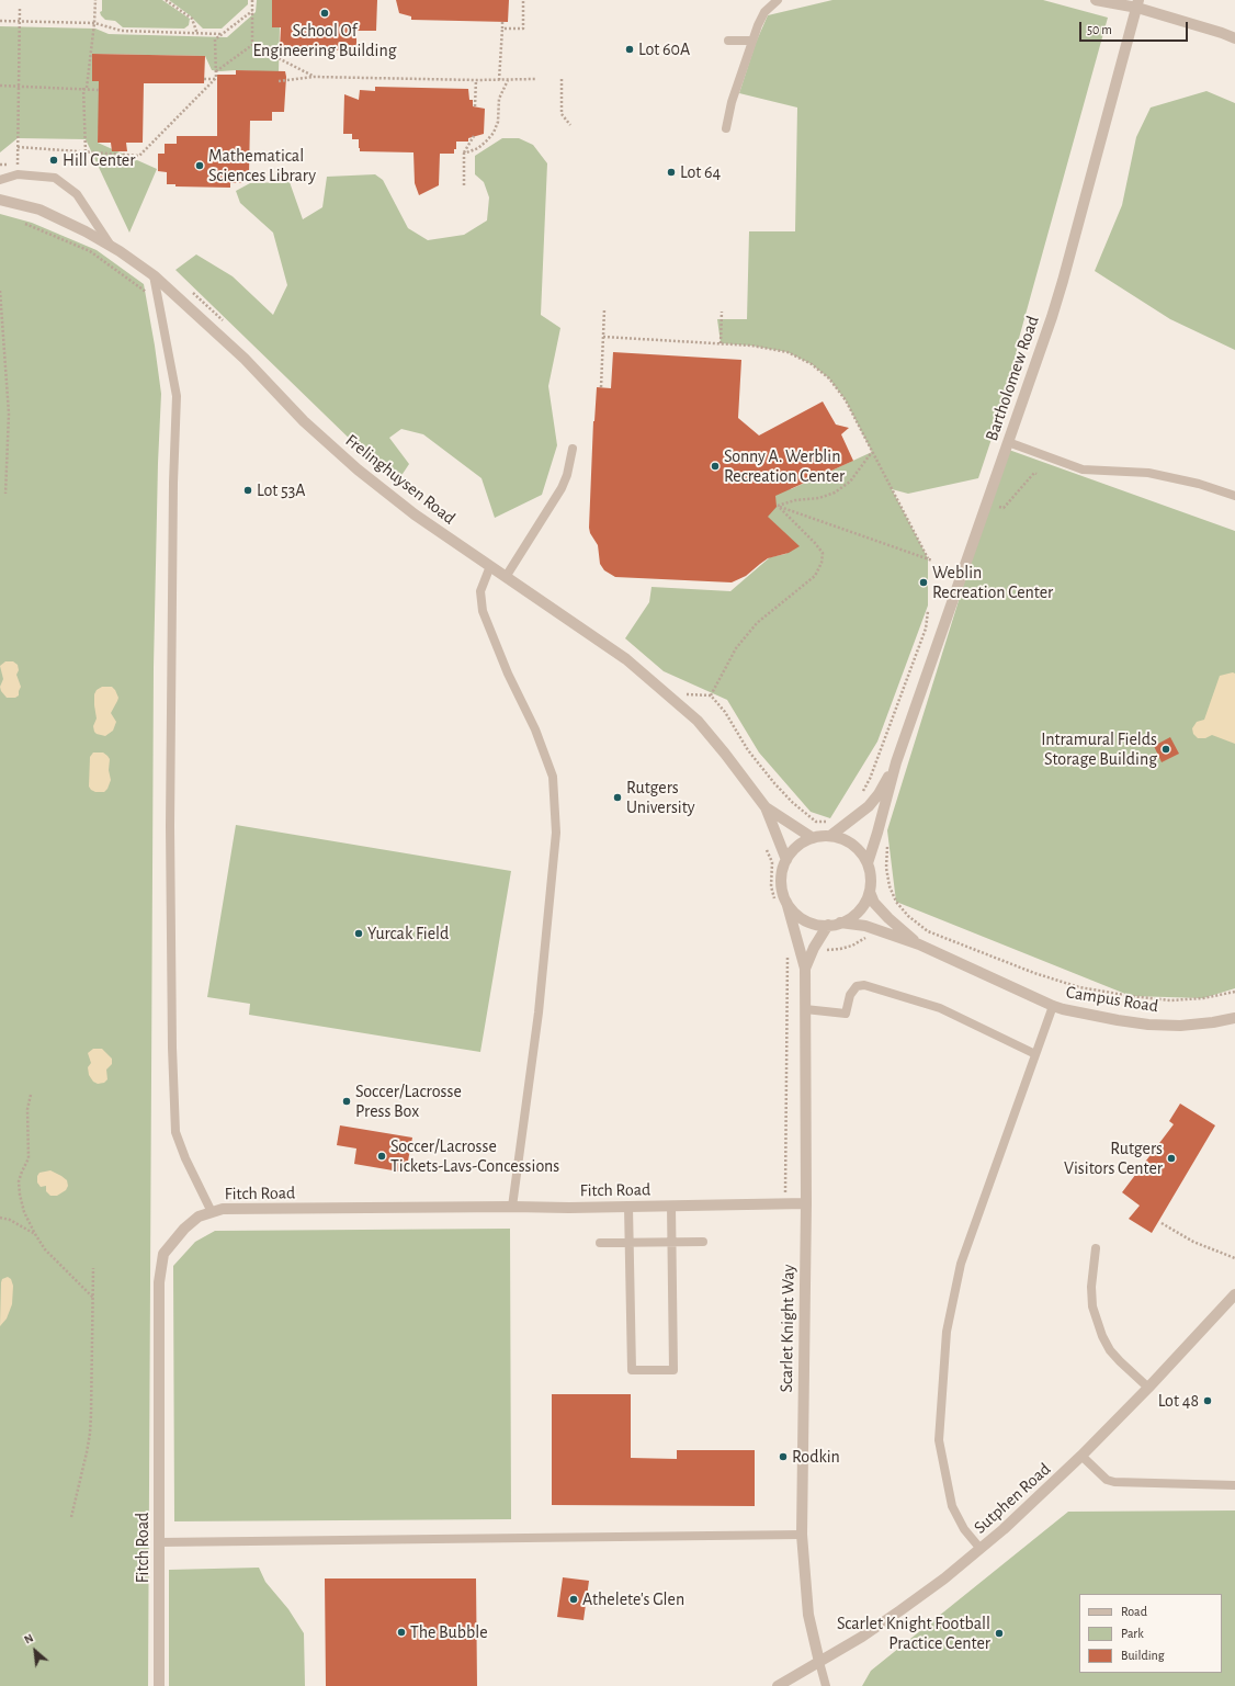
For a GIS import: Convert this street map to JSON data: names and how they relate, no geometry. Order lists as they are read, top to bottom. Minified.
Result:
{"streets":{"street":["Bartholomew Road","Frelinghuysen Road","Campus Road","Fitch Road","Scarlet Knight Way","Sutphen Road"]},"crossings":[["Bartholomew Road","Frelinghuysen Road"],["Bartholomew Road","Campus Road"],["Frelinghuysen Road","Campus Road"],["Fitch Road","Scarlet Knight Way"],["Scarlet Knight Way","Sutphen Road"]],"places":["School Of Engineering Building","Lot 60A","Hill Center","Mathematical Sciences Library","Lot 64","Sonny A. Werblin Recreation Center","Lot 53A","Weblin Recreation Center","Intramural Fields Storage Building","Rutgers University","Yurcak Field","Soccer/Lacrosse Press Box","Soccer/Lacrosse Tickets-Lavs-Concessions","Rutgers Visitors Center","Lot 48","Rodkin","Athelete's Glen","The Bubble","Scarlet Knight Football Practice Center"],"legend":["Road","Park","Building"],"scale_bar":"50 m","north":"top left"}
